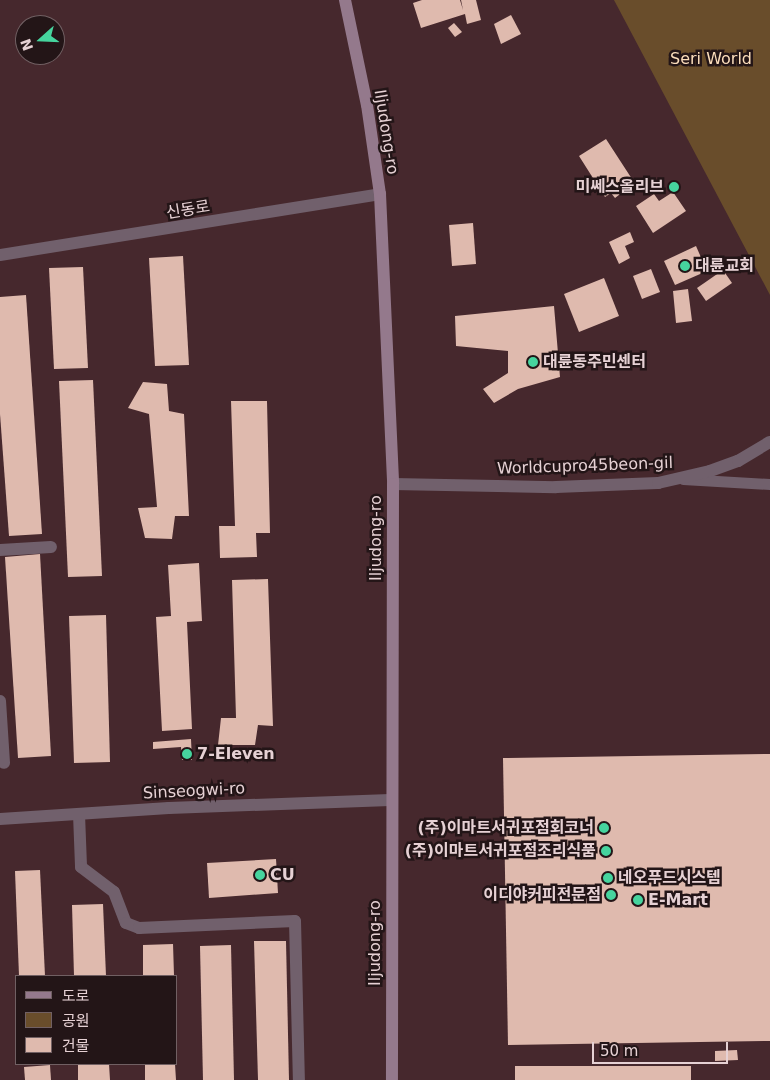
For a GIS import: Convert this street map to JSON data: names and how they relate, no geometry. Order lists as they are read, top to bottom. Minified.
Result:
{"streets":{"main road":["Iljudong-ro"],"street":["신동로","Worldcupro45beon-gil","Sinseogwi-ro"]},"crossings":[["Iljudong-ro","신동로"],["Iljudong-ro","Worldcupro45beon-gil"],["Iljudong-ro","Sinseogwi-ro"]],"parks":["Seri World"],"places":["미쎄스올리브","대륜교회","대륜동주민센터","7-Eleven","(주)이마트서귀포점회코너","(주)이마트서귀포점조리식품","CU","네오푸드시스템","이디야커피전문점","E-Mart"],"legend":["도로","공원","건물"],"scale_bar":"50 m","north":"left"}
